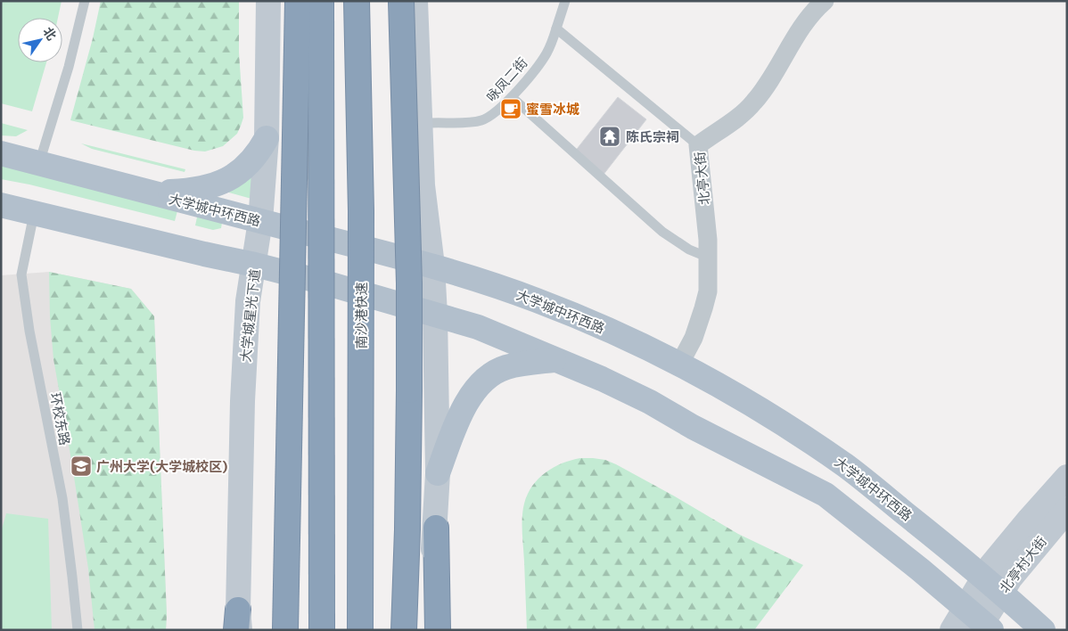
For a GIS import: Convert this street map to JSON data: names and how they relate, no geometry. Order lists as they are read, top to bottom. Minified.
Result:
{"streets":{"highway":["南沙港快速"],"main road":["大学城中环西路","大学城星光下道","北亭村大街"],"street":["北亭大街"],"lane":["咏凤二街","环校东路"]},"crossings":[["咏凤二街","北亭大街"],["北亭大街","大学城中环西路"],["大学城中环西路","大学城星光下道"],["大学城中环西路","北亭村大街"]],"places":{"cafe":["蜜雪冰城"],"temple":["陈氏宗祠"],"school or university":["广州大学(大学城校区)"]},"north":"top right"}
